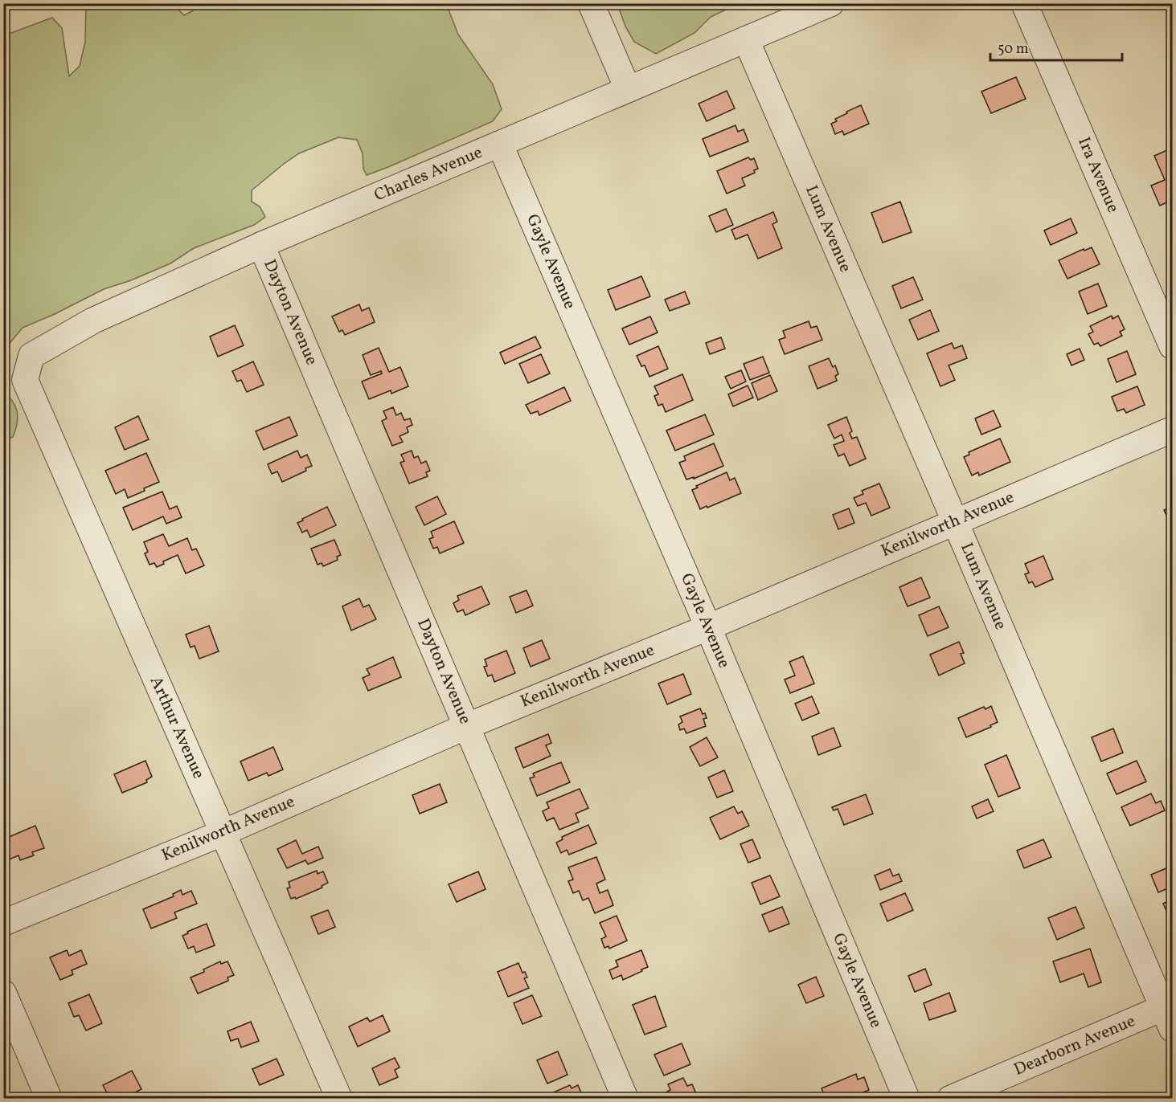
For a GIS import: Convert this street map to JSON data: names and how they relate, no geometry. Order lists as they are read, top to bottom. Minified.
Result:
{"streets":{"street":["Charles Avenue","Ira Avenue","Lum Avenue","Gayle Avenue","Dayton Avenue","Kenilworth Avenue","Arthur Avenue","Dearborn Avenue"]},"crossings":[["Charles Avenue","Lum Avenue"],["Charles Avenue","Gayle Avenue"],["Charles Avenue","Dayton Avenue"],["Charles Avenue","Arthur Avenue"],["Lum Avenue","Kenilworth Avenue"],["Lum Avenue","Dearborn Avenue"],["Gayle Avenue","Kenilworth Avenue"],["Dayton Avenue","Kenilworth Avenue"],["Kenilworth Avenue","Arthur Avenue"]],"scale_bar":"50 m"}
